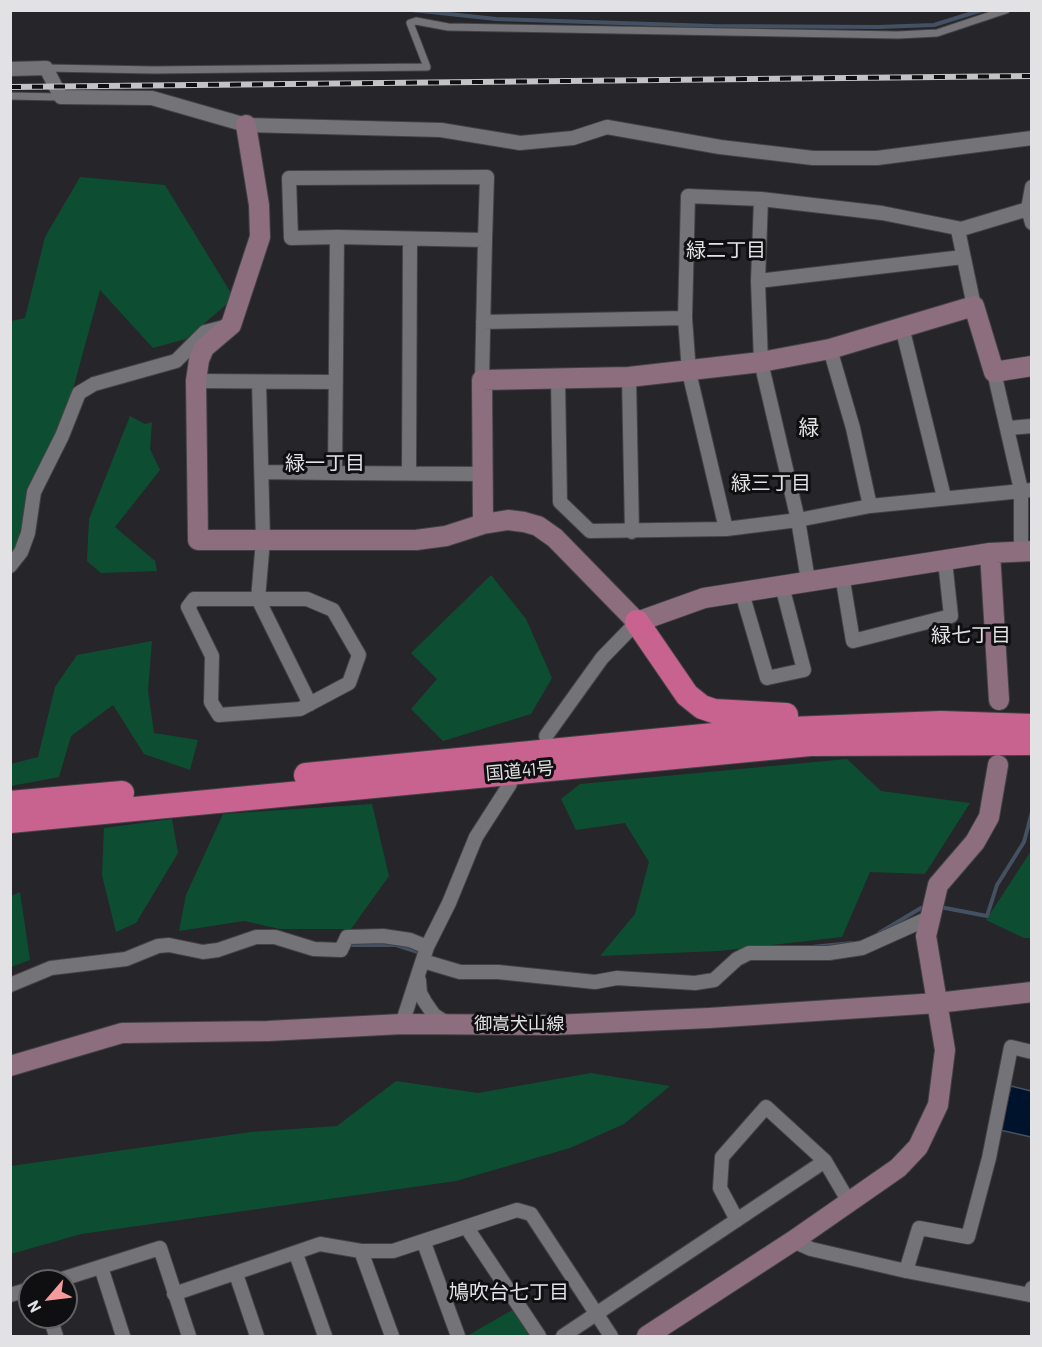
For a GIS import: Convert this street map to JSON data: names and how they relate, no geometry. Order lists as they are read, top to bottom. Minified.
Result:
{"streets":{"highway":["国道41号"],"street":["御嵩犬山線"]},"districts":["緑二丁目","緑","緑一丁目","緑三丁目","緑七丁目","鳩吹台七丁目"],"north":"bottom left"}
